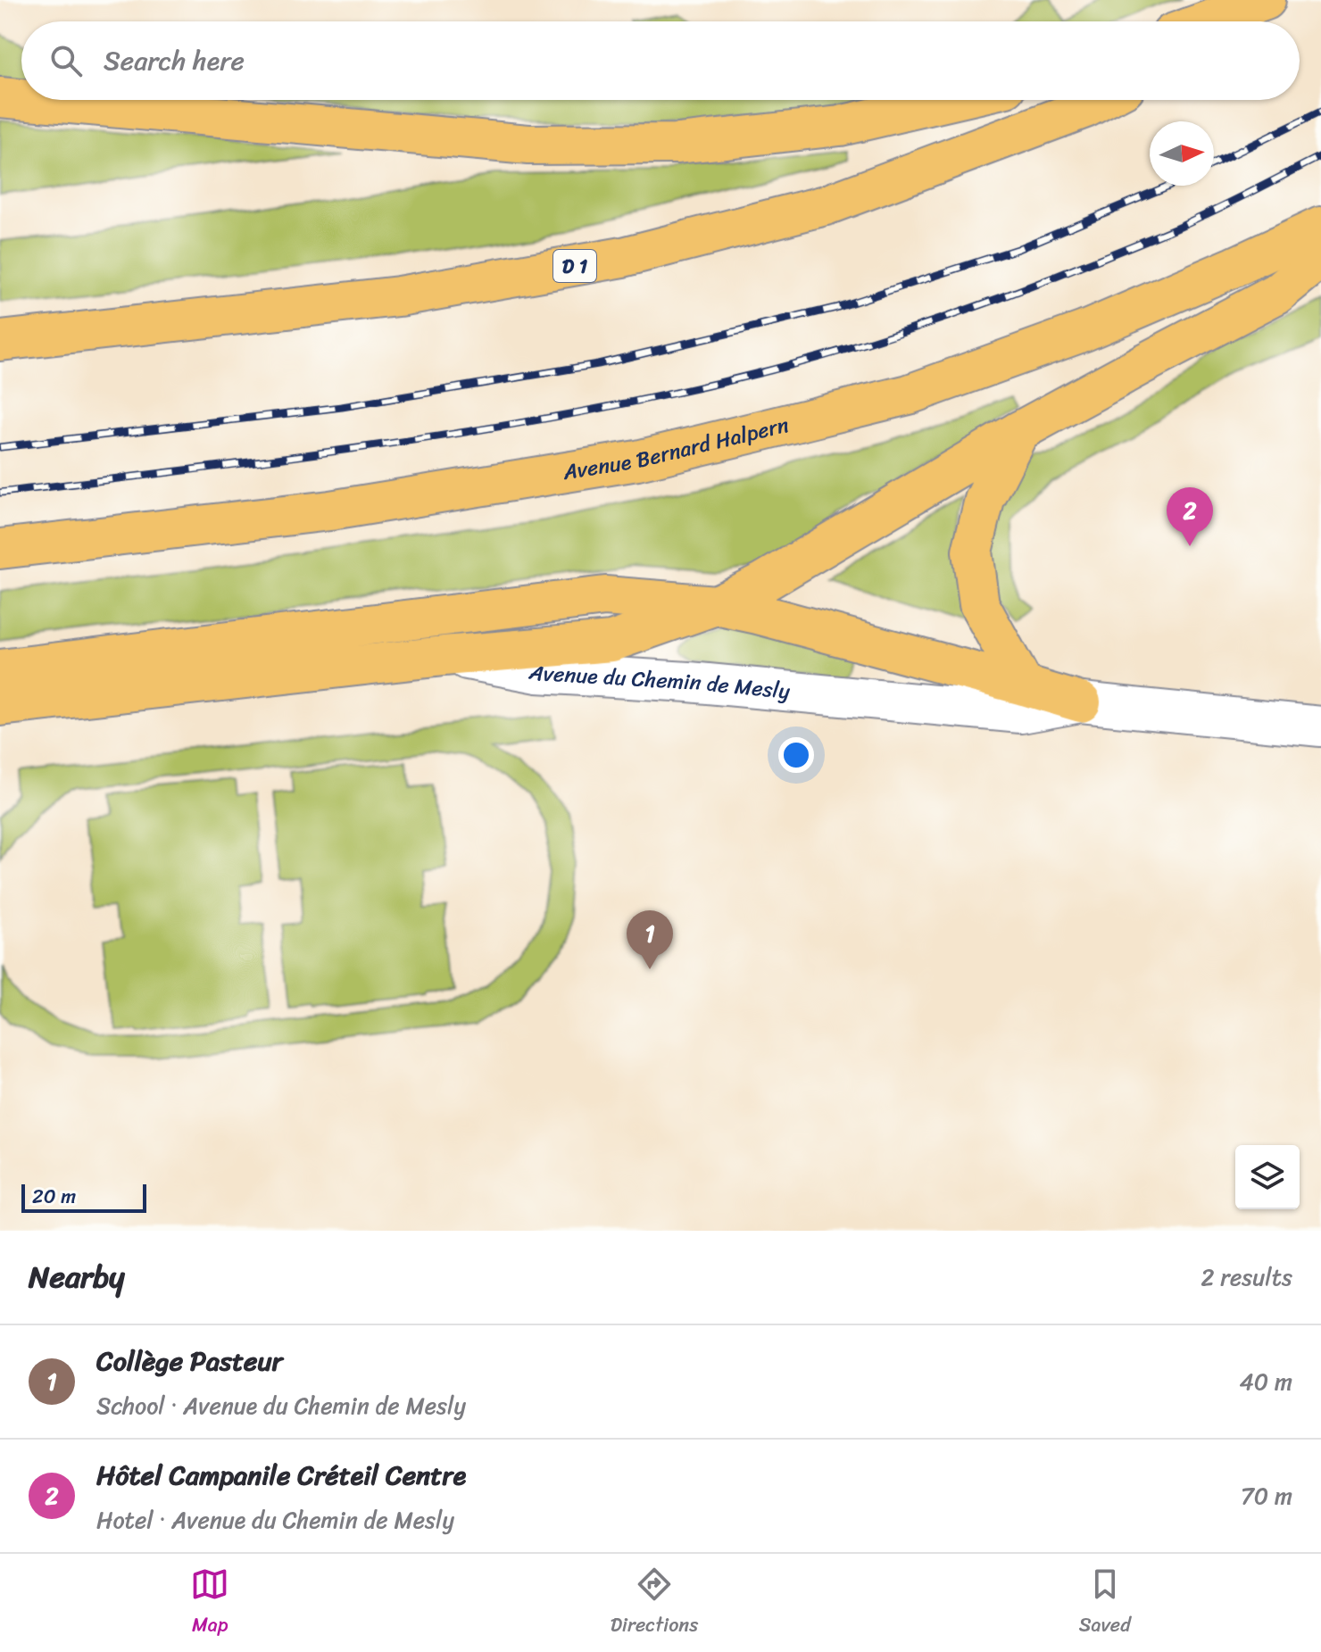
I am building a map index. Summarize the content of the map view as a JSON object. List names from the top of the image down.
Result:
{
  "streets": {
    "main road": ["D 1", "Avenue Bernard Halpern", "Avenue du Chemin de Mesly"]
  },
  "scale_bar": "20 m",
  "north": "right",
  "page": {
    "search": "Search here",
    "pins": ["2", "1"],
    "scale": "20 m",
    "heading": ["Nearby", "2 results"],
    "list": [
      {
        "mark": "1",
        "name": "Collège Pasteur",
        "note": "School · Avenue du Chemin de Mesly",
        "value": "40 m"
      },
      {
        "mark": "2",
        "name": "Hôtel Campanile Créteil Centre",
        "note": "Hotel · Avenue du Chemin de Mesly",
        "value": "70 m"
      }
    ],
    "nav": ["Map", "Directions", "Saved"]
  }
}
